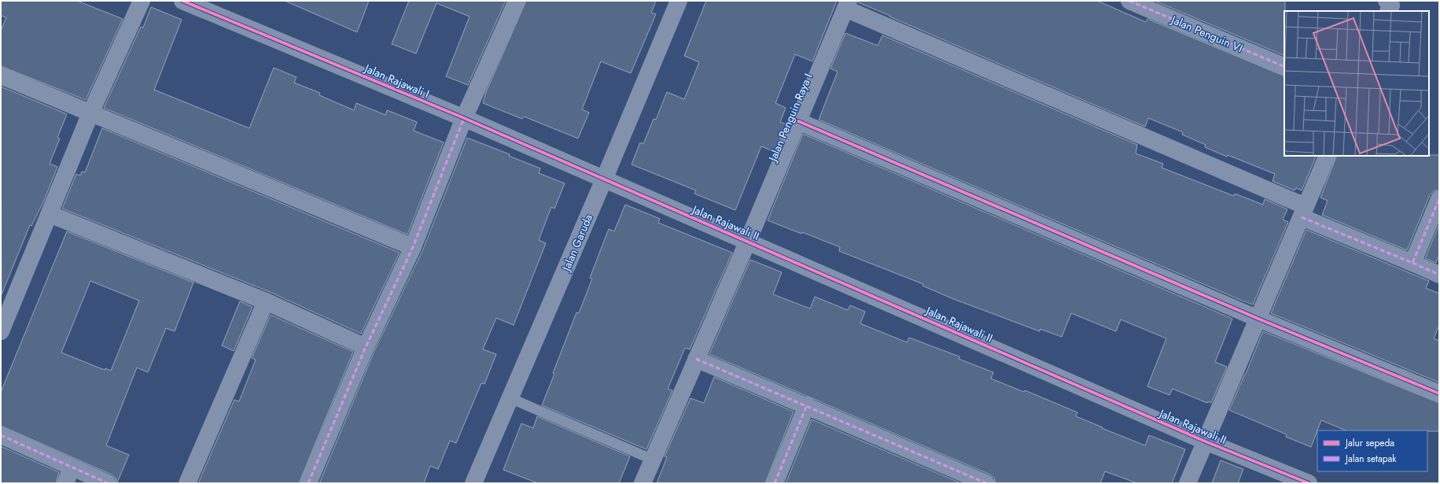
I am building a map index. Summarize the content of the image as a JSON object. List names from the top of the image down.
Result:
{
  "streets": {
    "street": [
      "Jalan Penguin VI",
      "Jalan Rajawali I",
      "Jalan Penguin Raya I",
      "Jalan Rajawali II",
      "Jalan Garuda"
    ]
  },
  "crossings": [
    ["Jalan Rajawali I", "Jalan Rajawali II"],
    ["Jalan Rajawali I", "Jalan Garuda"],
    ["Jalan Penguin Raya I", "Jalan Rajawali II"],
    ["Jalan Rajawali II", "Jalan Garuda"]
  ],
  "legend": ["Jalur sepeda", "Jalan setapak"]
}
